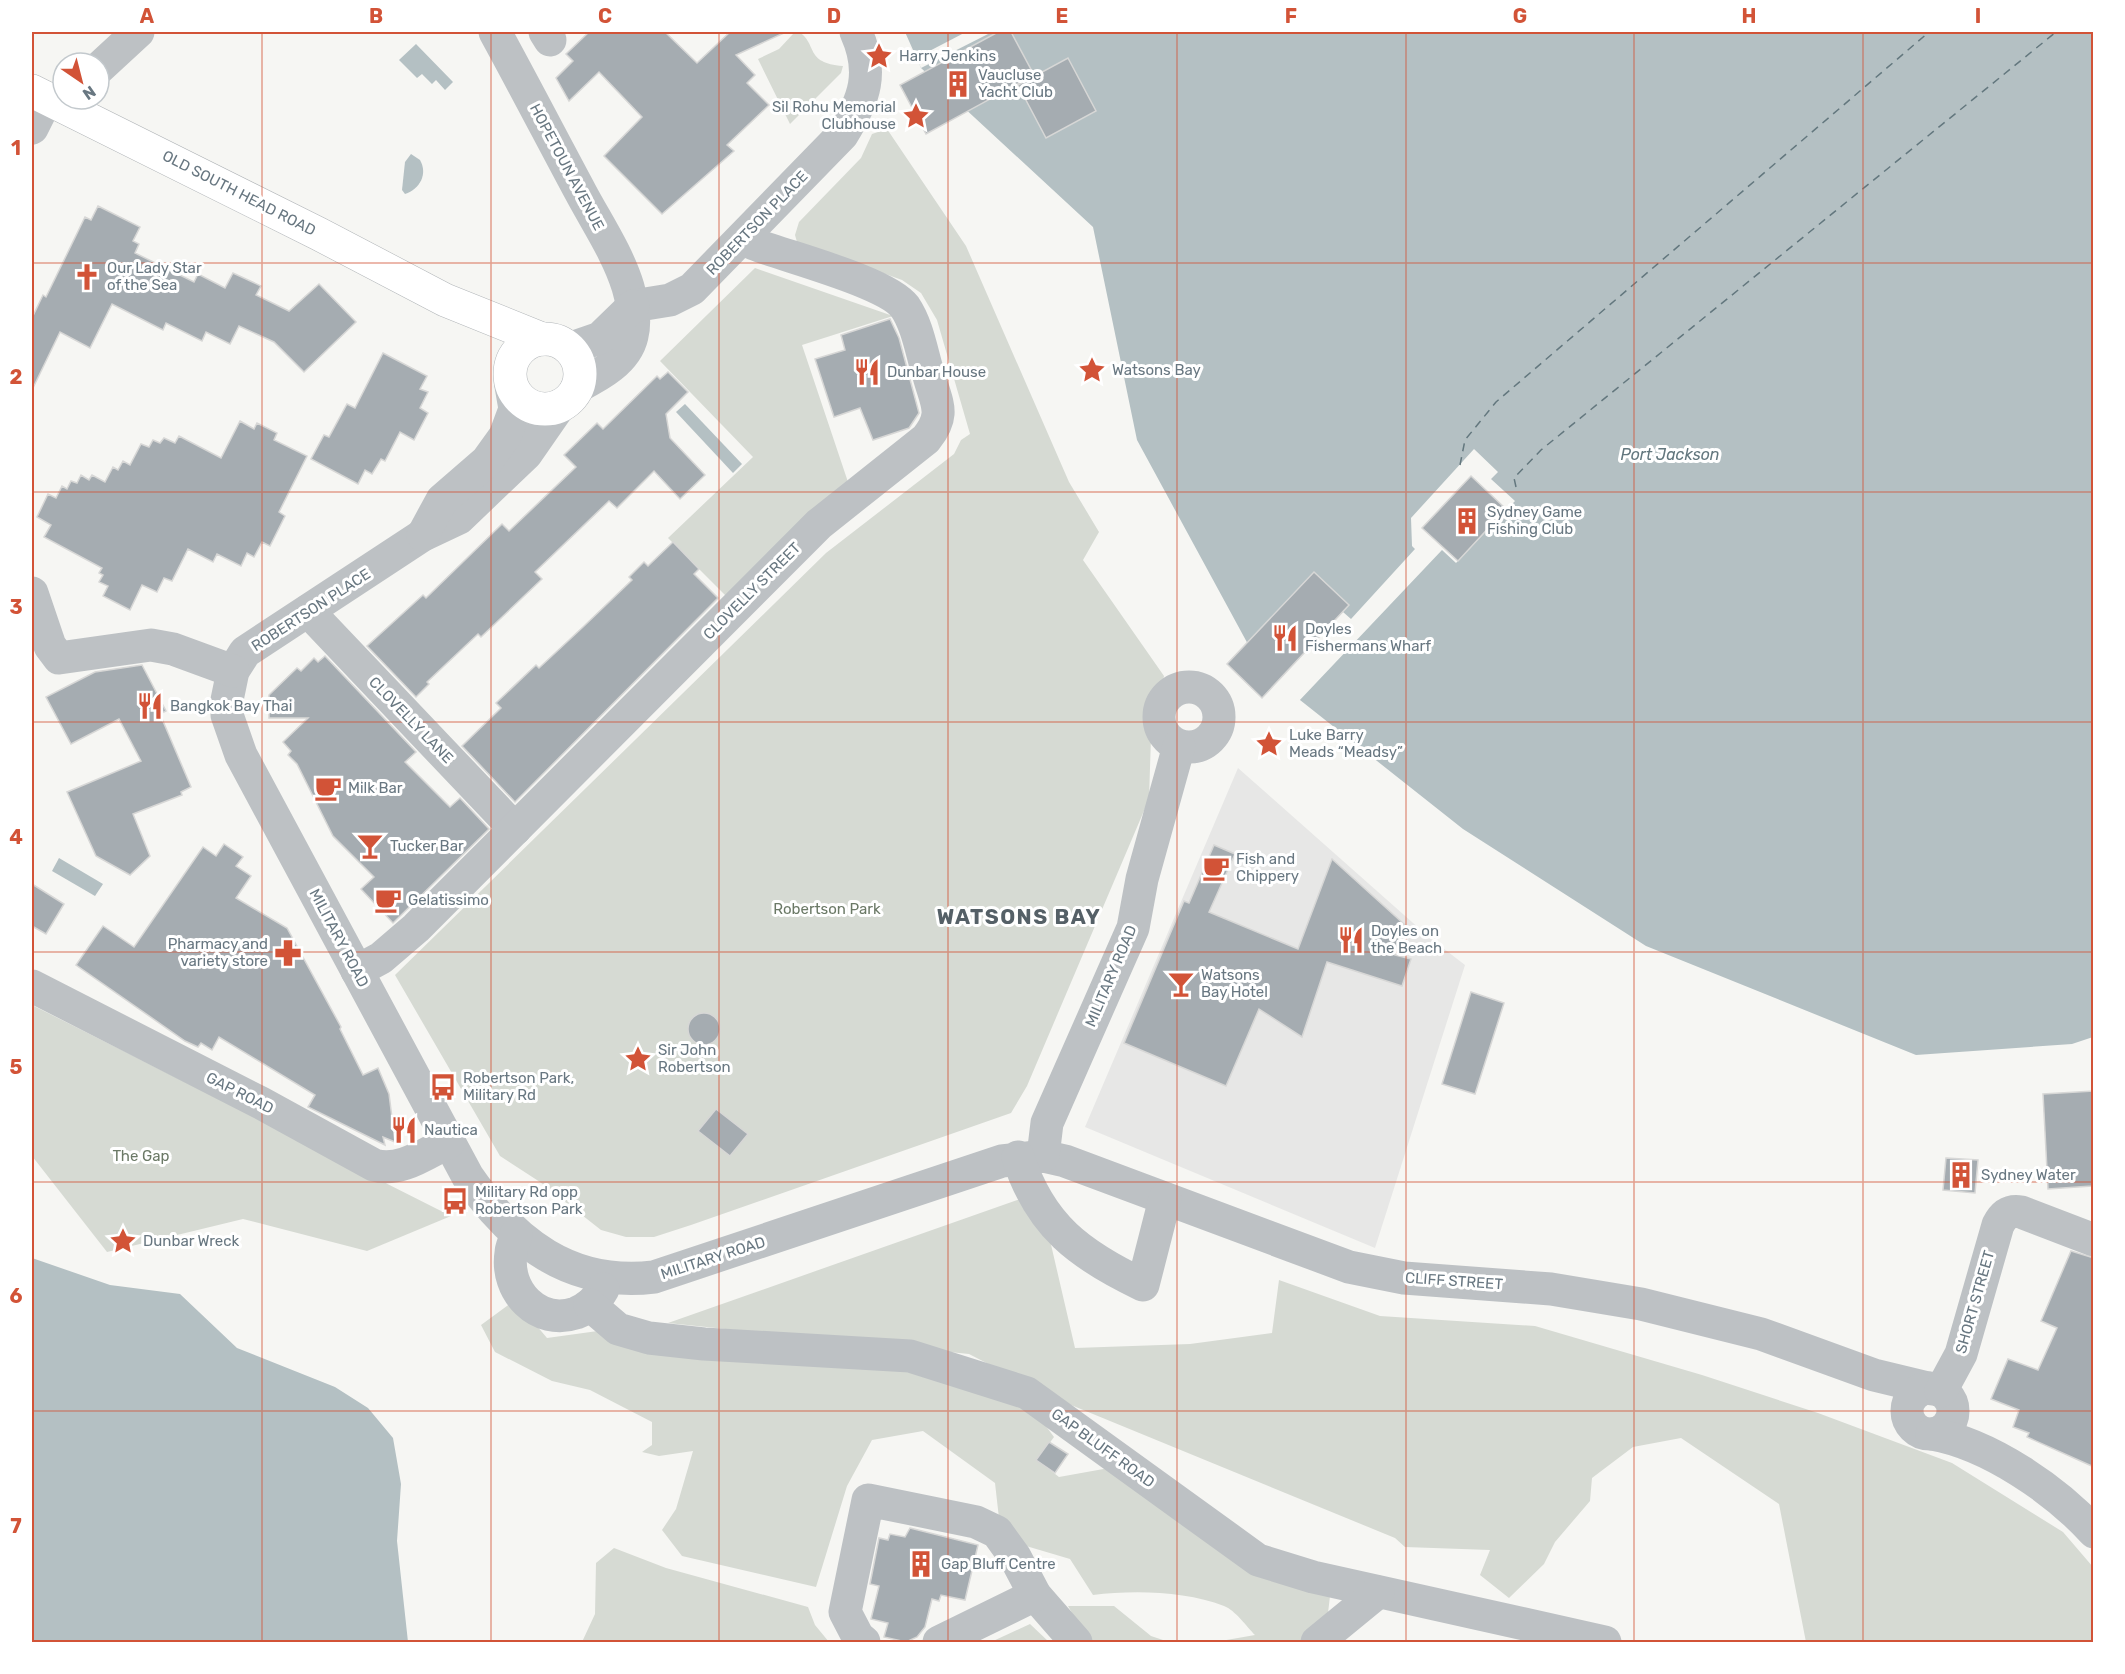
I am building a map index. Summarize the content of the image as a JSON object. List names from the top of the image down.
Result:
{
  "streets": {
    "main road": ["OLD SOUTH HEAD ROAD"],
    "street": [
      "HOPETOUN AVENUE",
      "ROBERTSON PLACE",
      "CLOVELLY STREET",
      "CLOVELLY LANE",
      "MILITARY ROAD",
      "GAP ROAD",
      "CLIFF STREET",
      "SHORT STREET",
      "GAP BLUFF ROAD"
    ]
  },
  "crossings": [
    ["HOPETOUN AVENUE", "OLD SOUTH HEAD ROAD"],
    ["HOPETOUN AVENUE", "ROBERTSON PLACE"],
    ["OLD SOUTH HEAD ROAD", "ROBERTSON PLACE"],
    ["ROBERTSON PLACE", "CLOVELLY STREET"],
    ["ROBERTSON PLACE", "CLOVELLY LANE"],
    ["ROBERTSON PLACE", "MILITARY ROAD"],
    ["CLOVELLY STREET", "CLOVELLY LANE"],
    ["CLOVELLY STREET", "MILITARY ROAD"],
    ["MILITARY ROAD", "GAP ROAD"],
    ["MILITARY ROAD", "CLIFF STREET"],
    ["CLIFF STREET", "SHORT STREET"]
  ],
  "districts": ["WATSONS BAY"],
  "water": ["Port Jackson"],
  "parks": ["Robertson Park", "The Gap"],
  "places": {
    "place": [
      "Harry Jenkins",
      "Sil Rohu Memorial Clubhouse",
      "Watsons Bay",
      "Luke Barry Meads “Meadsy”",
      "Sir John Robertson",
      "Dunbar Wreck"
    ],
    "building": [
      "Vaucluse Yacht Club",
      "Sydney Game Fishing Club",
      "Sydney Water",
      "Gap Bluff Centre"
    ],
    "church": ["Our Lady Star of the Sea"],
    "restaurant": [
      "Dunbar House",
      "Doyles Fishermans Wharf",
      "Bangkok Bay Thai",
      "Doyles on the Beach",
      "Nautica"
    ],
    "cafe": ["Milk Bar", "Fish and Chippery", "Gelatissimo"],
    "bar": ["Tucker Bar", "Watsons Bay Hotel"],
    "pharmacy": ["Pharmacy and variety store"],
    "bus stop": ["Robertson Park, Military Rd", "Military Rd opp Robertson Park"]
  },
  "north": "bottom right",
  "grid": {
    "columns": [
      "A",
      "B",
      "C",
      "D",
      "E",
      "F",
      "G",
      "H",
      "I"
    ],
    "rows": [
      "1",
      "2",
      "3",
      "4",
      "5",
      "6",
      "7"
    ]
  }
}
